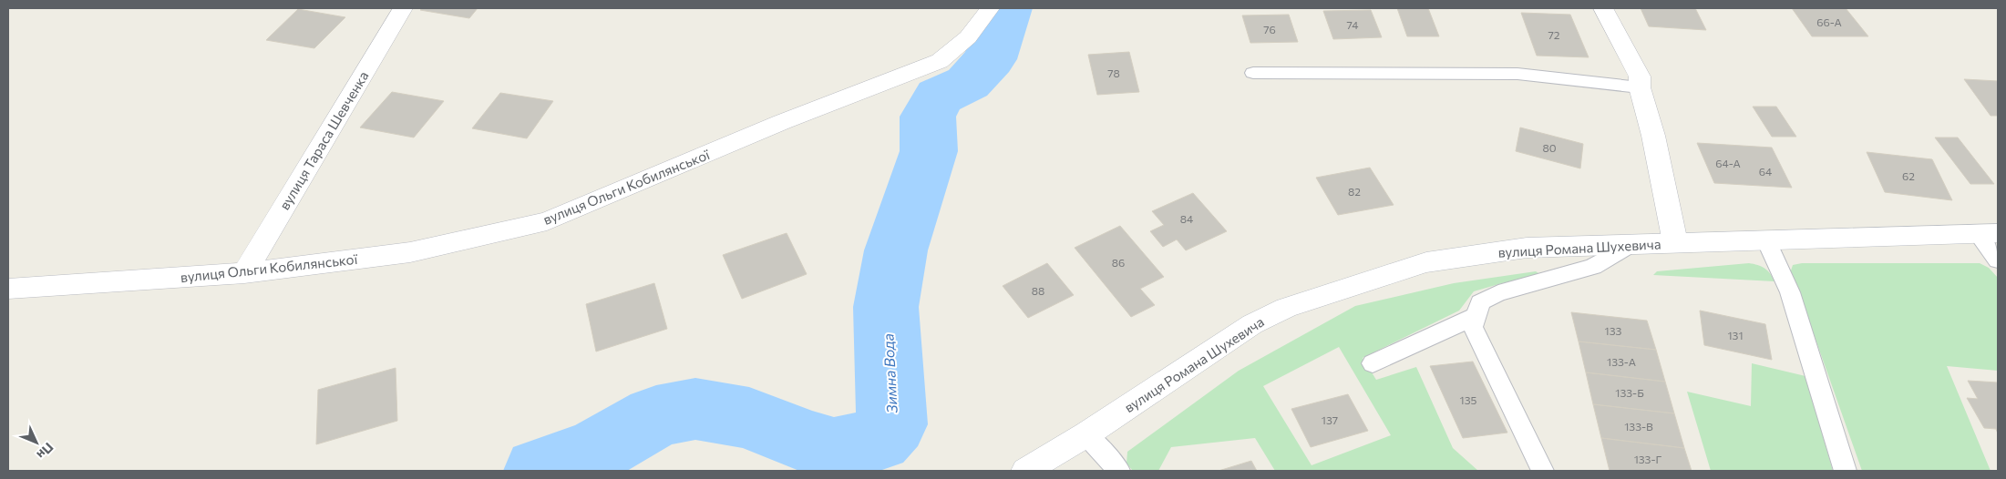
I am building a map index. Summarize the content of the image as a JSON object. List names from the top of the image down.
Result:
{
  "streets": {
    "street": ["вулиця Тараса Шевченка", "вулиця Ольги Кобилянської", "вулиця Романа Шухевича"]
  },
  "crossings": [
    ["вулиця Тараса Шевченка", "вулиця Ольги Кобилянської"]
  ],
  "water": ["Зимна Вода"],
  "house_numbers": [
    "66-А",
    "74",
    "76",
    "72",
    "78",
    "80",
    "64-А",
    "64",
    "62",
    "82",
    "84",
    "86",
    "88",
    "133",
    "131",
    "133-А",
    "133-Б",
    "135",
    "137",
    "133-В",
    "133-Г"
  ],
  "north": "bottom right"
}
